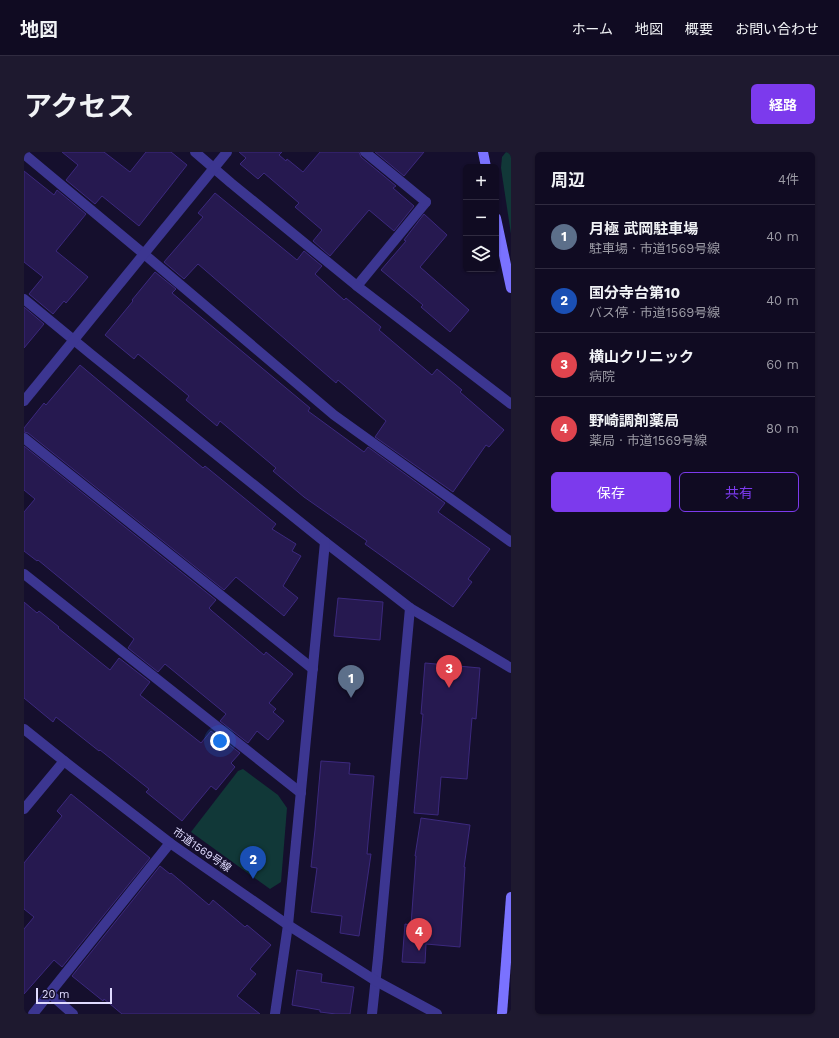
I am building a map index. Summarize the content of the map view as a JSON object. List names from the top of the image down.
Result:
{
  "streets": {
    "street": ["市道1569号線"]
  },
  "scale_bar": "20 m",
  "page": {
    "header": "地図",
    "nav": [
      "ホーム",
      "地図",
      "概要",
      "お問い合わせ"
    ],
    "title": "アクセス",
    "buttons": [
      "経路",
      ["保存", "共有"]
    ],
    "heading": ["周辺", "4件"],
    "map_buttons": ["+", "−"],
    "list": [
      {
        "mark": "1",
        "name": "月極 武岡駐車場",
        "note": "駐車場 · 市道1569号線",
        "value": "40 m"
      },
      {
        "mark": "2",
        "name": "国分寺台第10",
        "note": "バス停 · 市道1569号線",
        "value": "40 m"
      },
      {
        "mark": "3",
        "name": "横山クリニック",
        "note": "病院",
        "value": "60 m"
      },
      {
        "mark": "4",
        "name": "野崎調剤薬局",
        "note": "薬局 · 市道1569号線",
        "value": "80 m"
      }
    ],
    "pins": [
      "3",
      "1",
      "2",
      "4"
    ],
    "scale": "20 m"
  }
}
